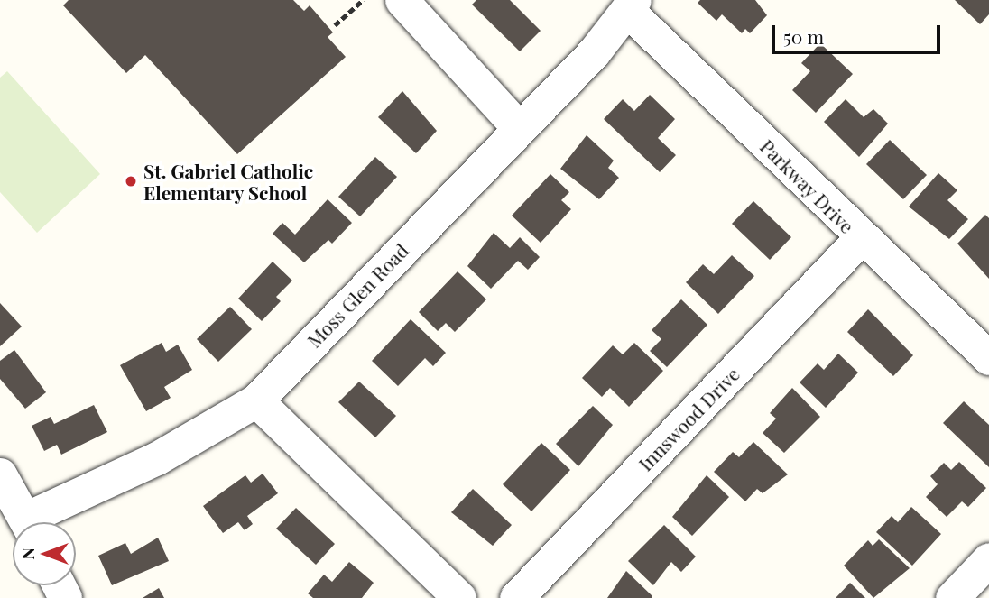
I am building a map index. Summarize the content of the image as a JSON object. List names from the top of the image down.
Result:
{
  "streets": {
    "street": ["Parkway Drive", "Moss Glen Road", "Innswood Drive"]
  },
  "crossings": [
    ["Parkway Drive", "Moss Glen Road"],
    ["Parkway Drive", "Innswood Drive"]
  ],
  "places": ["St. Gabriel Catholic Elementary School"],
  "scale_bar": "50 m",
  "north": "left"
}
